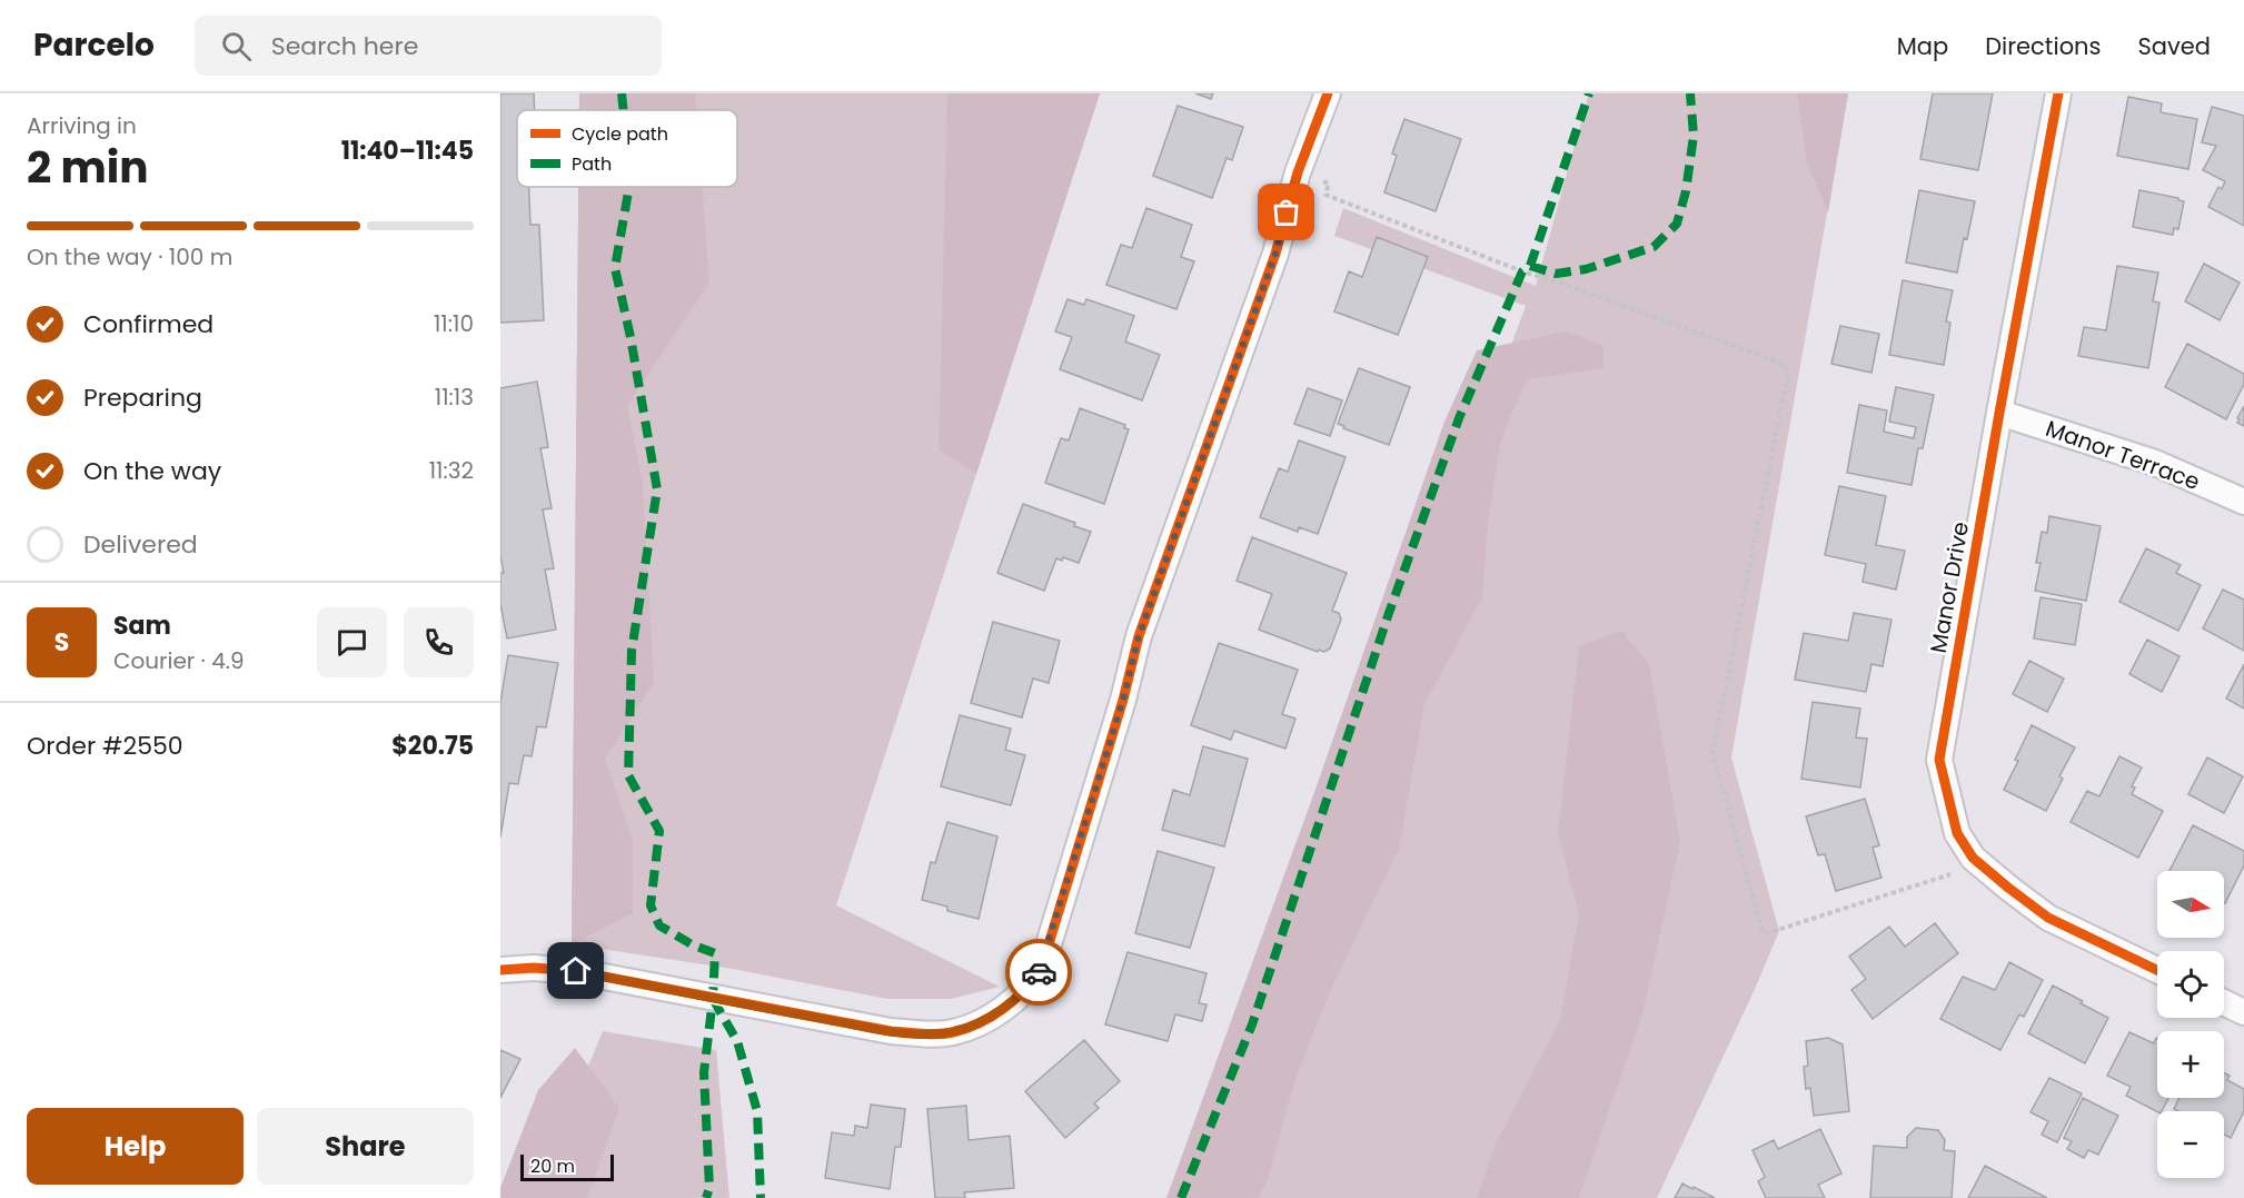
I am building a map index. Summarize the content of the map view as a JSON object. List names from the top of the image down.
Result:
{
  "streets": {
    "street": ["Manor Terrace", "Manor Drive"]
  },
  "crossings": [
    ["Manor Terrace", "Manor Drive"]
  ],
  "legend": ["Cycle path", "Path"],
  "scale_bar": "20 m",
  "north": "right",
  "page": {
    "header": "Parcelo",
    "search": "Search here",
    "nav": ["Map", "Directions", "Saved"],
    "heading": ["2 min", "Arriving in", "11:40–11:45"],
    "panel": [
      "Sam",
      "Courier · 4.9",
      "Order #2550",
      "$20.75"
    ],
    "bar": "On the way · 100 m",
    "list": [
      ["Confirmed", "11:10"],
      ["Preparing", "11:13"],
      ["On the way", "11:32"],
      "Delivered"
    ],
    "round": "S",
    "map_buttons": ["+", "−"],
    "buttons": ["Help", "Share"],
    "scale": "20 m"
  }
}
